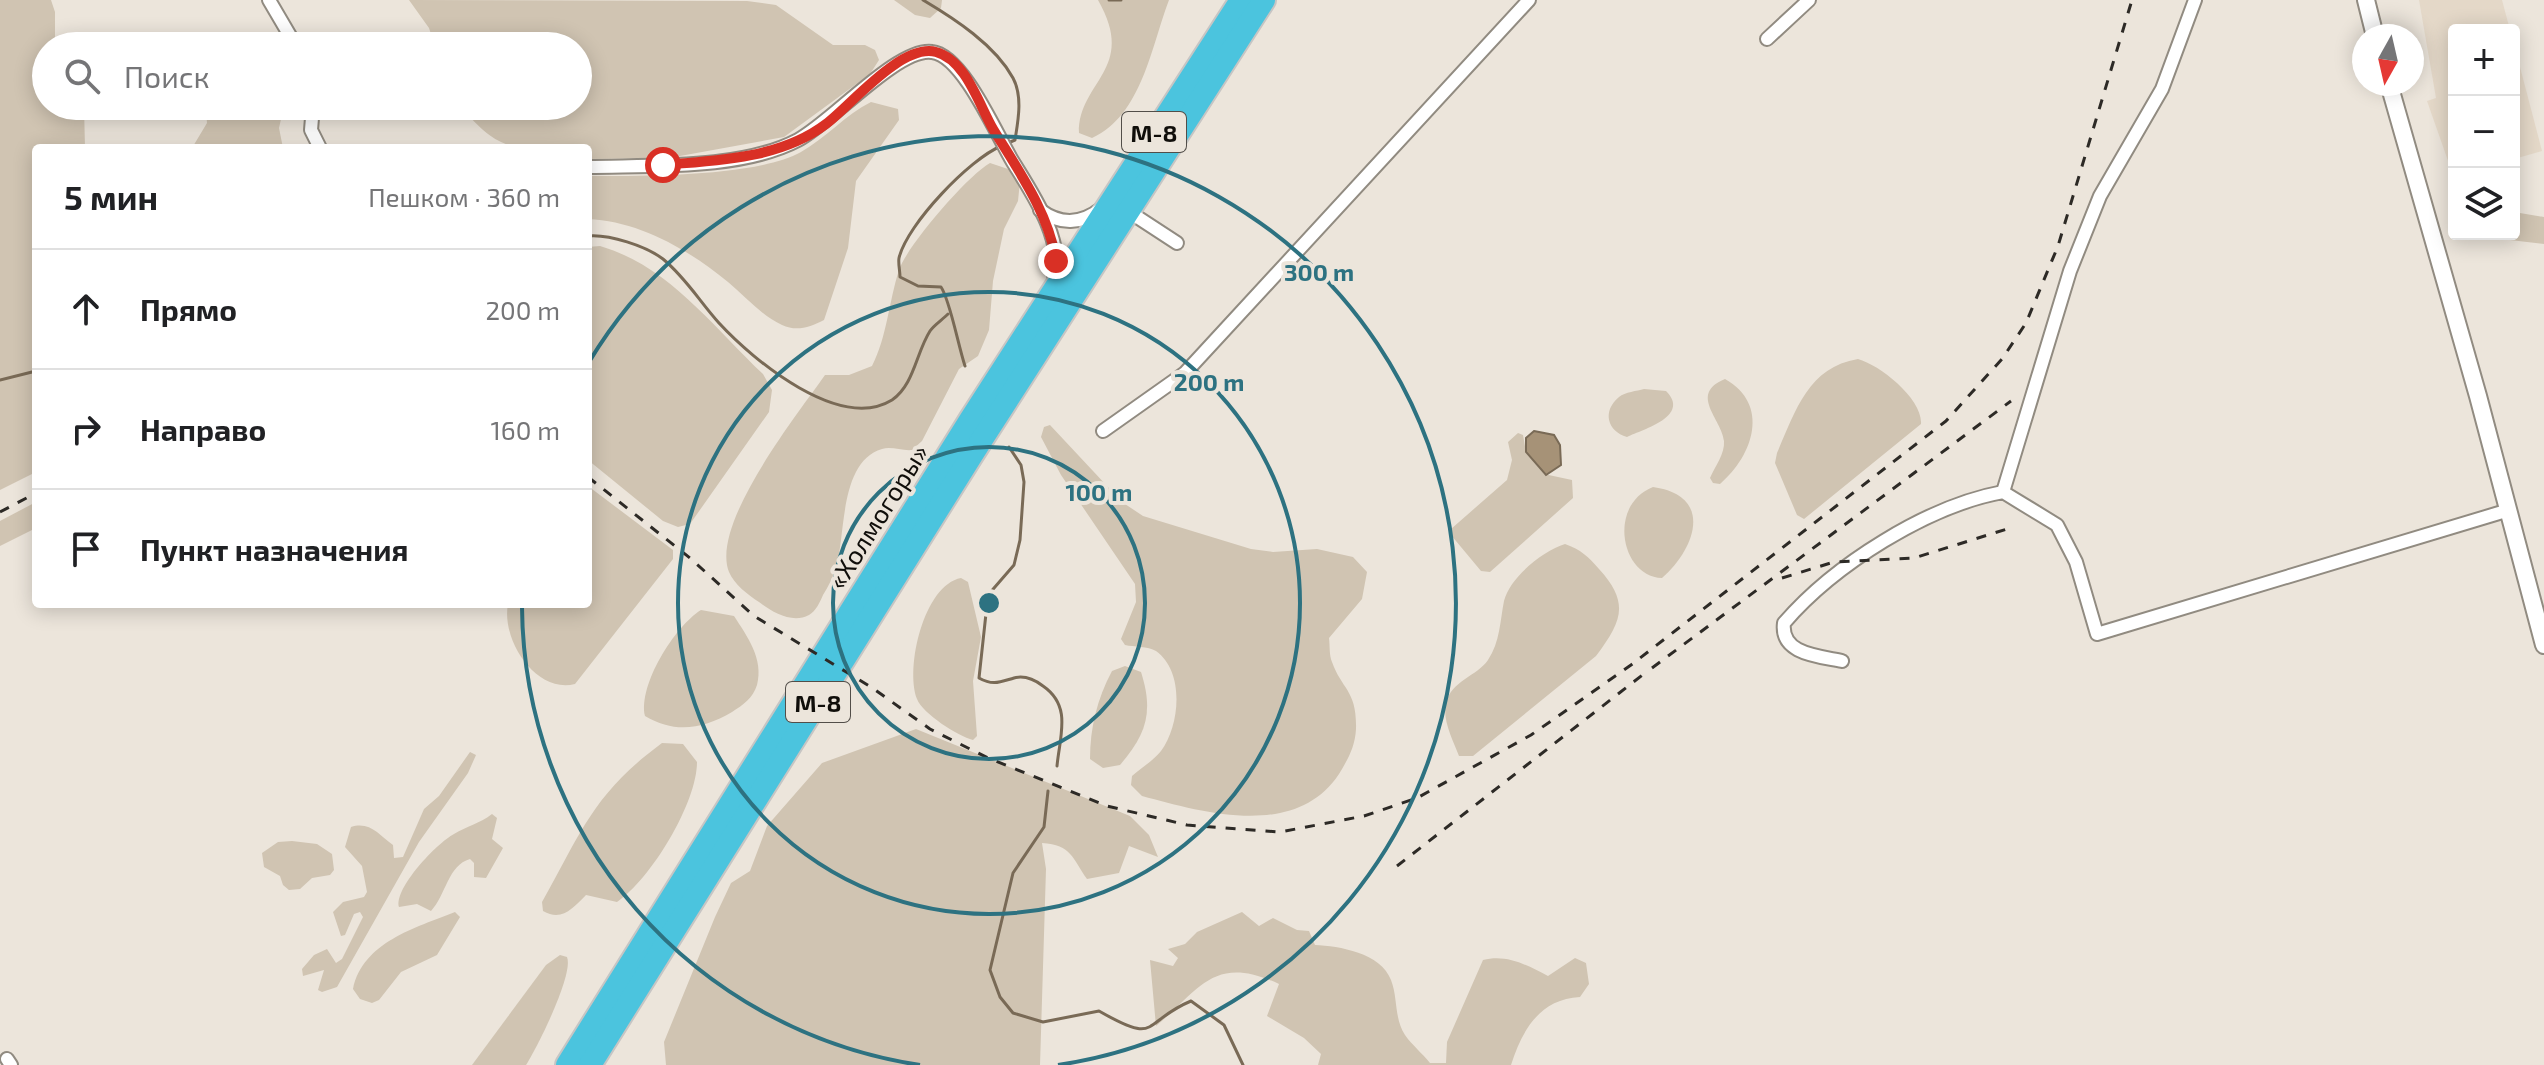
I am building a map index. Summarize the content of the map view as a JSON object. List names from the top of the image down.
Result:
{
  "streets": {
    "highway": ["М-8", "«Холмогоры»"]
  },
  "crossings": [
    ["М-8", "«Холмогоры»"]
  ],
  "north": "bottom",
  "page": {
    "map_buttons": ["+", "−"],
    "search": "Поиск",
    "heading": ["5 мин", "Пешком · 360 m"],
    "list": [
      ["Прямо", "200 m"],
      ["Направо", "160 m"],
      "Пункт назначения"
    ]
  },
  "rings": ["300 m", "200 m", "100 m"]
}
